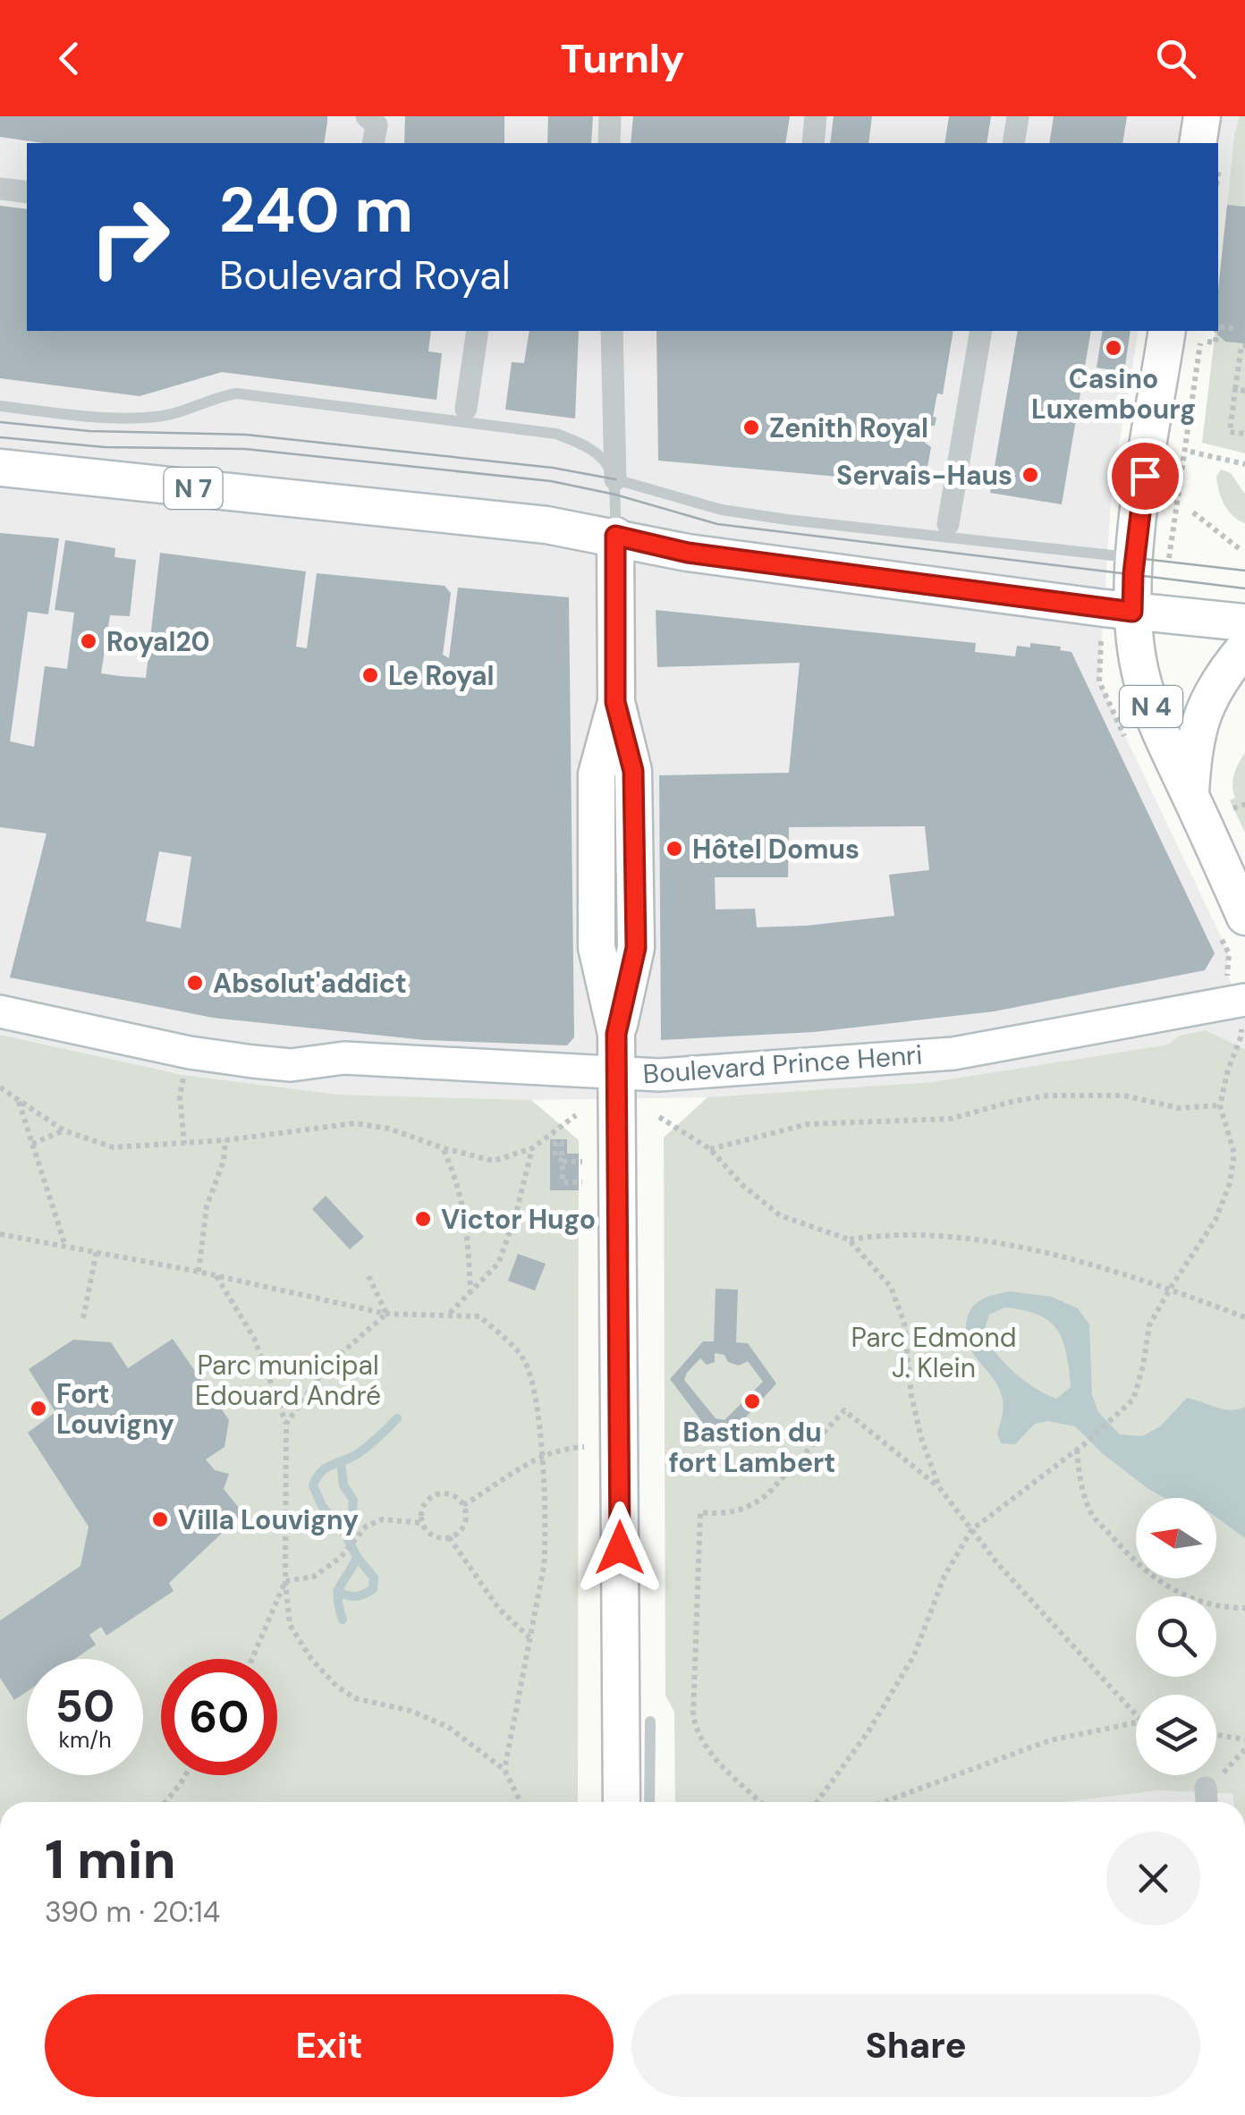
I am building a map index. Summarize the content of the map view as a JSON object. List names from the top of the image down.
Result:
{
  "streets": {
    "main road": ["N 7", "N 4", "Boulevard Prince Henri"]
  },
  "crossings": [
    ["N 7", "N 4"]
  ],
  "parks": ["Parc Edmond J. Klein", "Parc municipal Edouard André"],
  "places": [
    "Casino Luxembourg",
    "Zenith Royal",
    "Servais-Haus",
    "Royal20",
    "Le Royal",
    "Hôtel Domus",
    "Absolut'addict",
    "Victor Hugo",
    "Bastion du fort Lambert",
    "Fort Louvigny",
    "Villa Louvigny"
  ],
  "north": "left",
  "page": {
    "header": "Turnly",
    "turn": ["240 m", "Boulevard Royal"],
    "speed": "50 km/h",
    "limit": "60",
    "heading": ["1 min", "390 m · 20:14"],
    "buttons": ["Exit", "Share"]
  }
}
